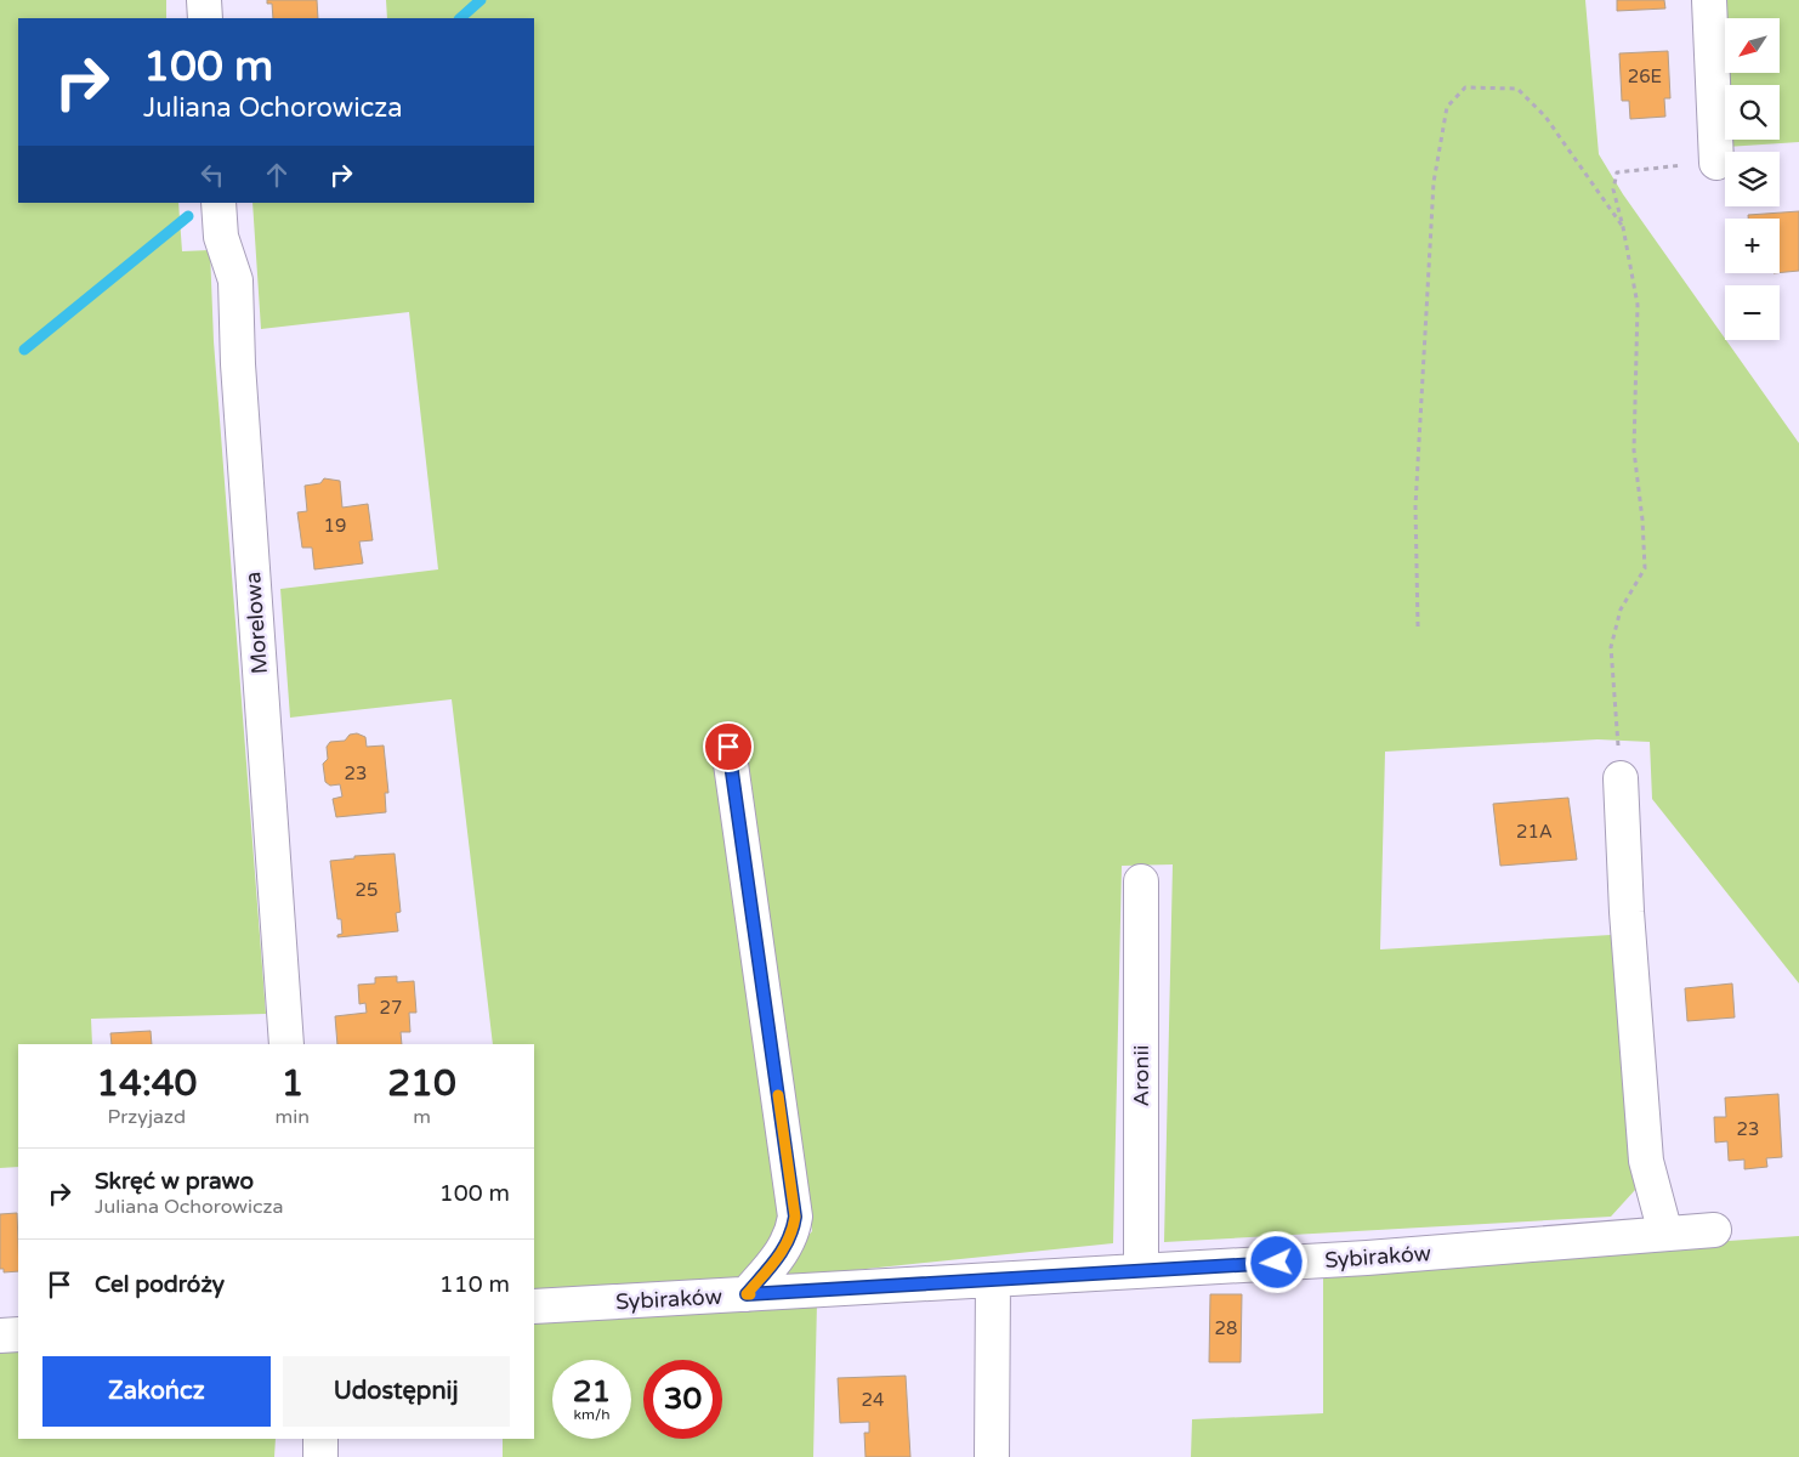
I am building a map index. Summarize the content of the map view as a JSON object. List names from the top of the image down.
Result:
{
  "streets": {
    "street": ["Morelowa", "Aronii", "Sybiraków"]
  },
  "crossings": [
    ["Aronii", "Sybiraków"]
  ],
  "house_numbers": [
    "26E",
    "19",
    "23",
    "21A",
    "25",
    "27",
    "23",
    "28",
    "24"
  ],
  "north": "bottom left",
  "page": {
    "map_buttons": ["+", "−"],
    "turn": ["100 m", "Juliana Ochorowicza"],
    "eta": [
      "14:40",
      "Przyjazd",
      "1",
      "min",
      "210",
      "m"
    ],
    "list": [
      {
        "name": "Skręć w prawo",
        "note": "Juliana Ochorowicza",
        "value": "100 m"
      },
      {
        "name": "Cel podróży",
        "value": "110 m"
      }
    ],
    "buttons": ["Zakończ", "Udostępnij"],
    "speed": "21 km/h",
    "limit": "30"
  }
}
